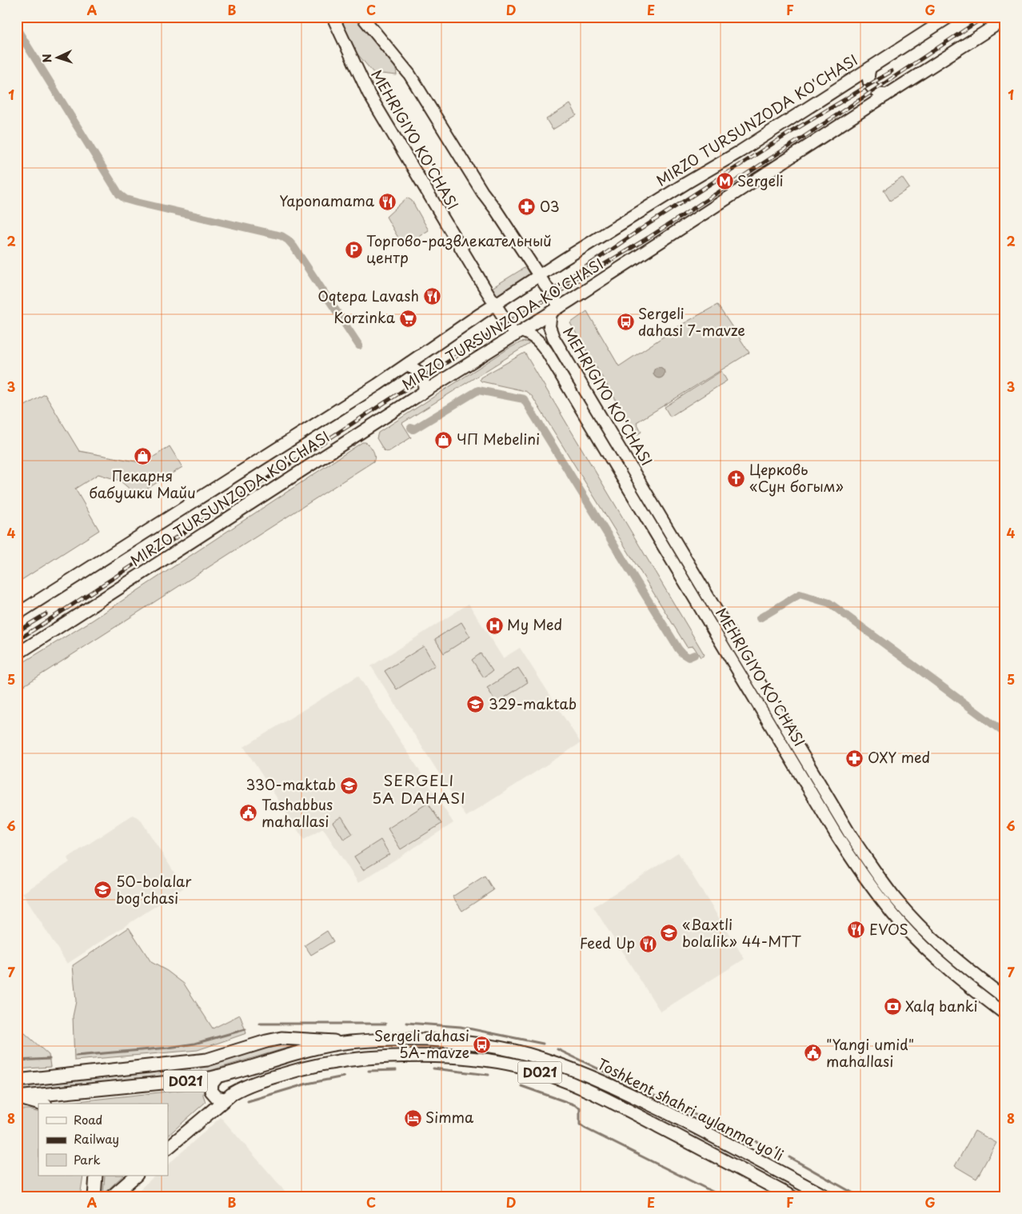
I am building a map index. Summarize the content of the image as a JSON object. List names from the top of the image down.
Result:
{
  "streets": {
    "highway": ["D021", "Toshkent shahri aylanma yoʻli"],
    "main road": ["MIRZO TURSUNZODA KO'CHASI", "MEHRIGIYO KO'CHASI"]
  },
  "crossings": [
    ["MIRZO TURSUNZODA KO'CHASI", "MEHRIGIYO KO'CHASI"]
  ],
  "districts": ["SERGELI 5A DAHASI"],
  "places": {
    "metro station": ["Sergeli"],
    "restaurant": [
      "Yaponamama",
      "Oqtepa Lavash",
      "EVOS",
      "Feed Up"
    ],
    "pharmacy": ["03", "OXY med"],
    "parking": ["Торгово-развлекательный центр"],
    "supermarket": ["Korzinka"],
    "bus stop": ["Sergeli dahasi 7-mavze", "Sergeli dahasi 5A-mavze"],
    "shop": ["ЧП Mebelini", "Пекарня бабушки Майи"],
    "church": ["Церковь «Сун богым»"],
    "hospital": ["My Med"],
    "school or university": [
      "329-maktab",
      "330-maktab",
      "50-bolalar bog'chasi",
      "«Baxtli bolalik» 44-MTT"
    ],
    "public building": ["Tashabbus mahallasi", "\"Yangi umid\" mahallasi"],
    "bank": ["Xalq banki"],
    "hotel": ["Simma"]
  },
  "legend": ["Road", "Railway", "Park"],
  "north": "left",
  "grid": {
    "columns": [
      "A",
      "B",
      "C",
      "D",
      "E",
      "F",
      "G"
    ],
    "rows": [
      "1",
      "2",
      "3",
      "4",
      "5",
      "6",
      "7",
      "8"
    ]
  }
}
